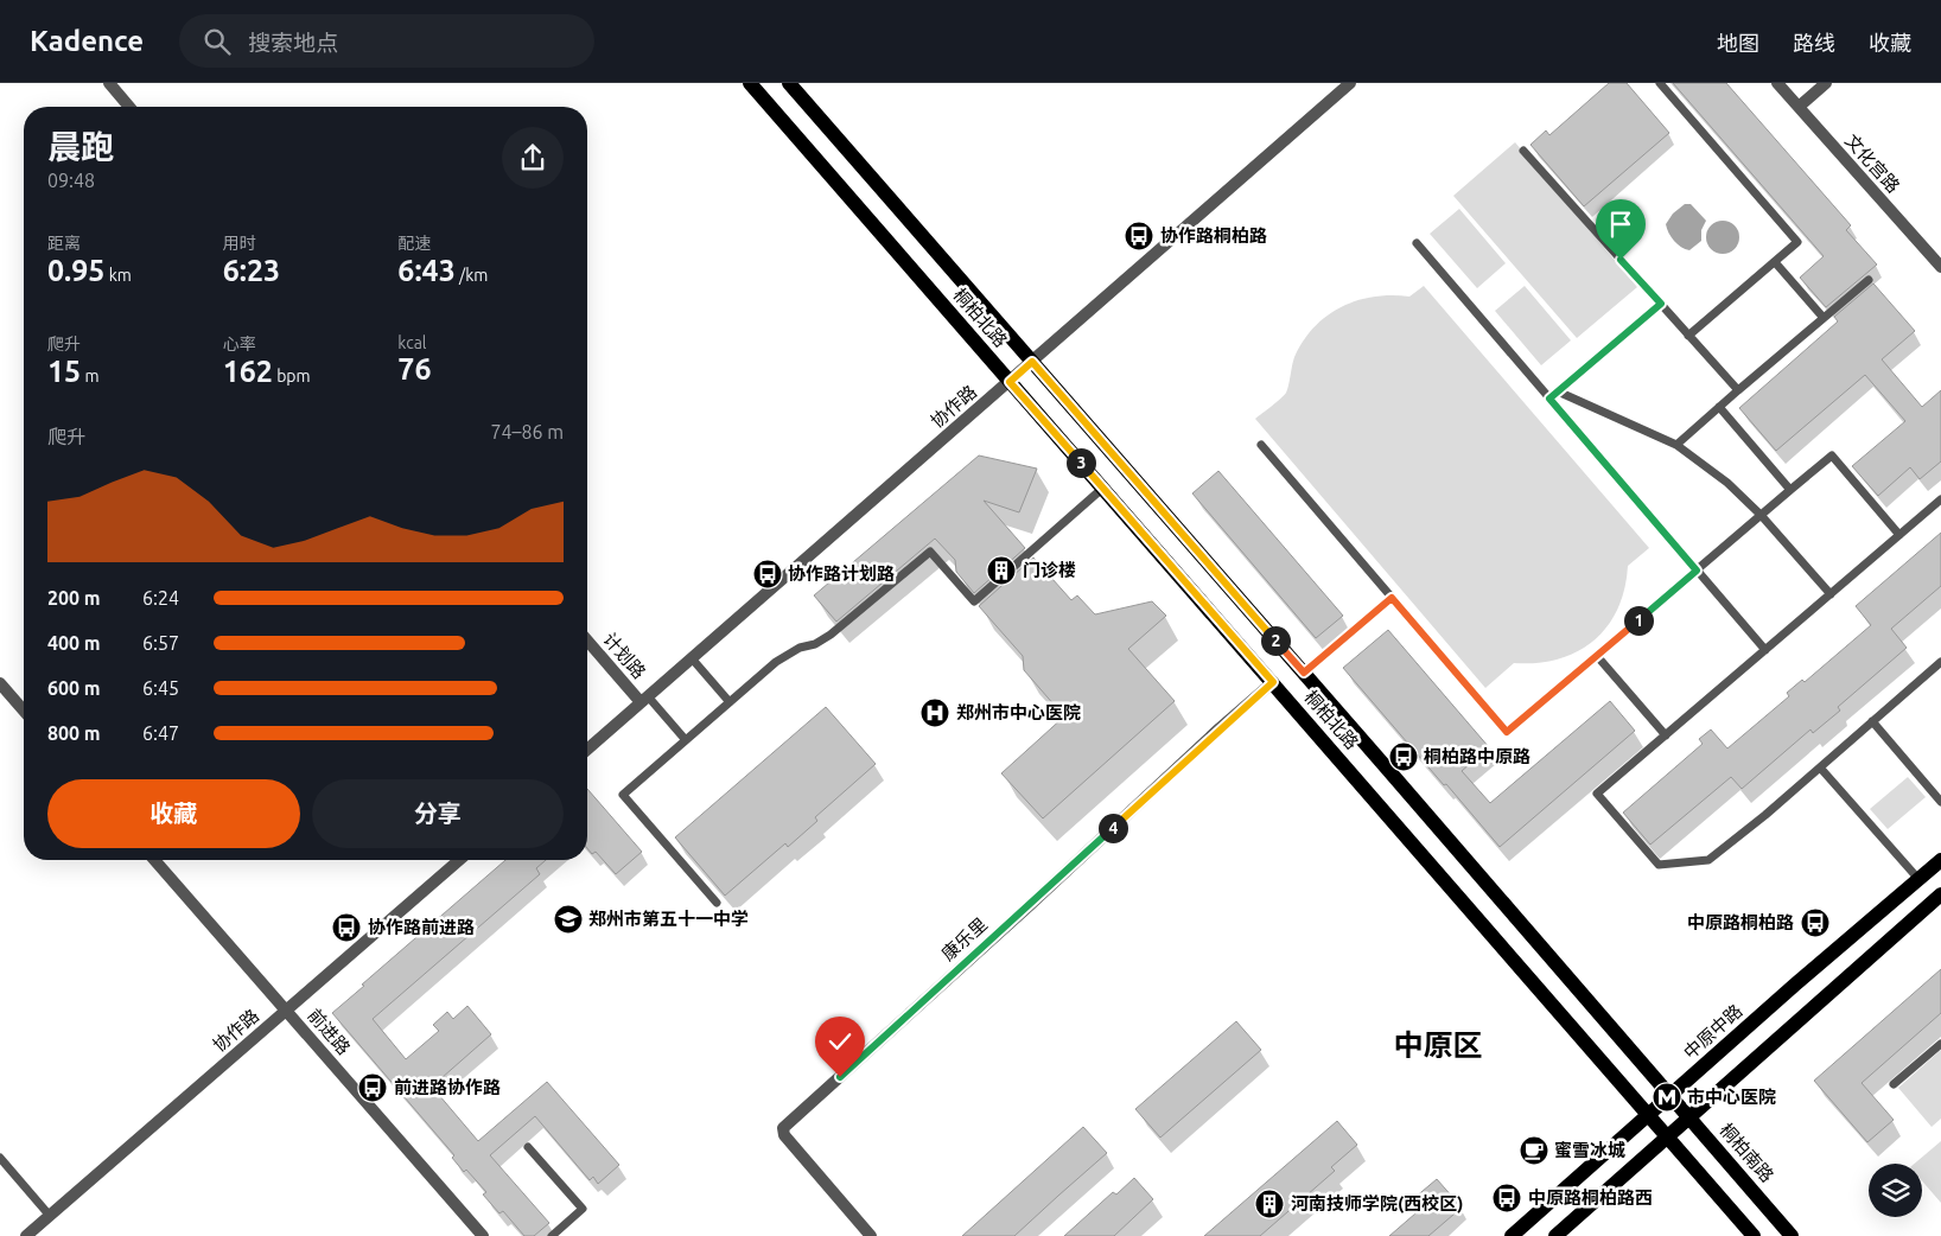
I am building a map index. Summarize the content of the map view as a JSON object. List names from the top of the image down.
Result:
{
  "streets": {
    "main road": ["桐柏北路", "中原中路", "桐柏南路"],
    "street": [
      "文化宫路",
      "协作路",
      "计划路",
      "康乐里",
      "前进路"
    ]
  },
  "crossings": [
    ["桐柏北路", "协作路"],
    ["桐柏北路", "康乐里"],
    ["桐柏北路", "中原中路"],
    ["桐柏北路", "桐柏南路"],
    ["协作路", "计划路"],
    ["协作路", "前进路"],
    ["中原中路", "桐柏南路"]
  ],
  "districts": ["中原区"],
  "places": {
    "bus stop": [
      "协作路桐柏路",
      "协作路计划路",
      "桐柏路中原路",
      "中原路桐柏路",
      "协作路前进路",
      "前进路协作路",
      "中原路桐柏路西"
    ],
    "building": ["门诊楼", "河南技师学院(西校区)"],
    "hospital": ["郑州市中心医院"],
    "school or university": ["郑州市第五十一中学"],
    "metro station": ["市中心医院"],
    "cafe": ["蜜雪冰城"]
  },
  "page": {
    "header": "Kadence",
    "search": "搜索地点",
    "nav": ["地图", "路线", "收藏"],
    "heading": ["晨跑", "09:48"],
    "stats": [
      ["距离", "0.95 km"],
      ["用时", "6:23"],
      ["配速", "6:43 /km"],
      ["爬升", "15 m"],
      ["心率", "162 bpm"],
      ["kcal", "76"]
    ],
    "chart": ["爬升", "74–86 m"],
    "pins": [
      "3",
      "1",
      "2",
      "4"
    ],
    "list": [
      {
        "name": "200 m",
        "note": "6:24"
      },
      {
        "name": "400 m",
        "note": "6:57"
      },
      {
        "name": "600 m",
        "note": "6:45"
      },
      {
        "name": "800 m",
        "note": "6:47"
      }
    ],
    "buttons": ["收藏", "分享"]
  }
}
